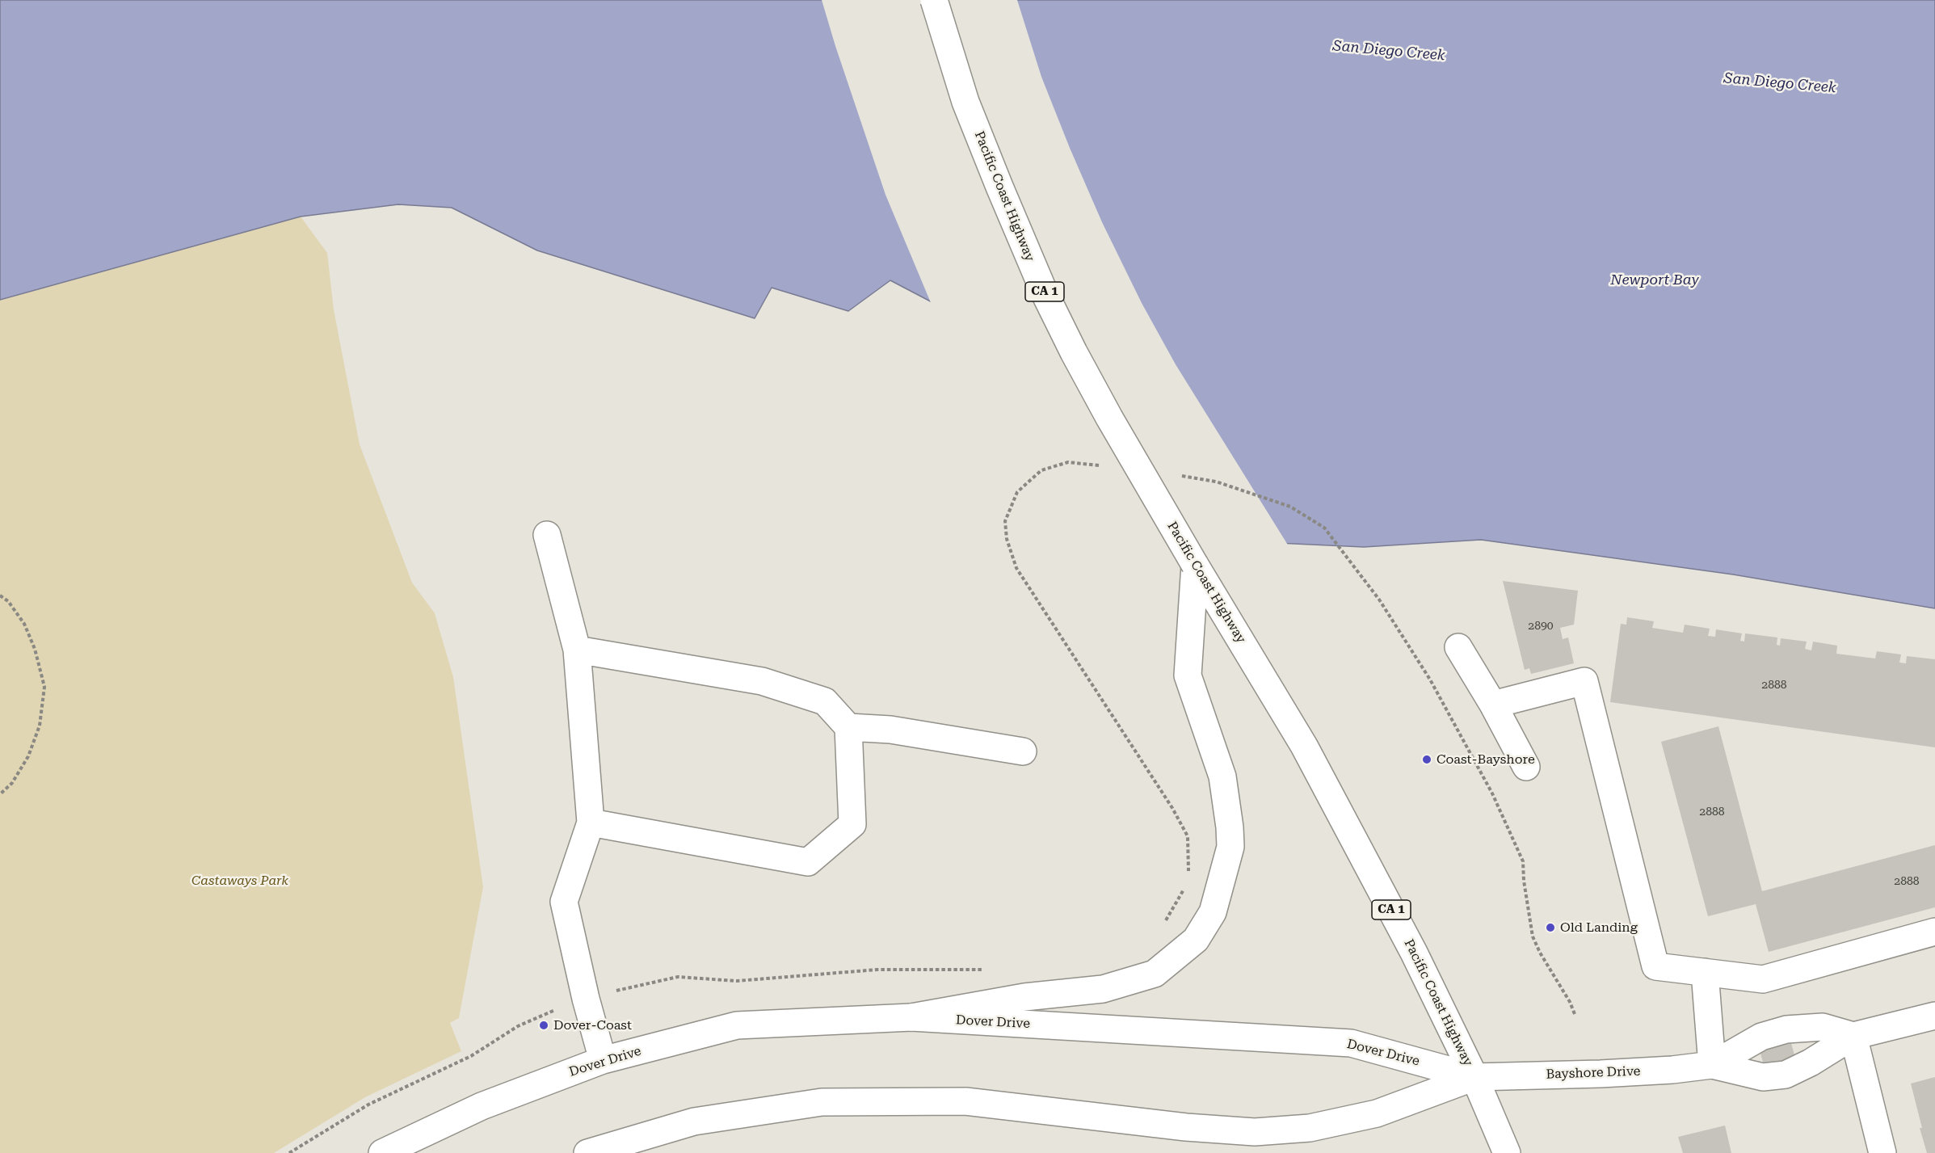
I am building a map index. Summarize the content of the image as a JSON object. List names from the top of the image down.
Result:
{
  "streets": {
    "main road": [
      "Pacific Coast Highway",
      "CA 1",
      "Dover Drive",
      "Bayshore Drive"
    ]
  },
  "crossings": [
    ["Pacific Coast Highway", "Dover Drive"],
    ["Pacific Coast Highway", "Bayshore Drive"],
    ["Dover Drive", "Bayshore Drive"]
  ],
  "water": ["San Diego Creek", "Newport Bay"],
  "parks": ["Castaways Park"],
  "places": ["Coast-Bayshore", "Old Landing", "Dover-Coast"],
  "house_numbers": [
    "2890",
    "2888",
    "2888",
    "2888"
  ]
}
